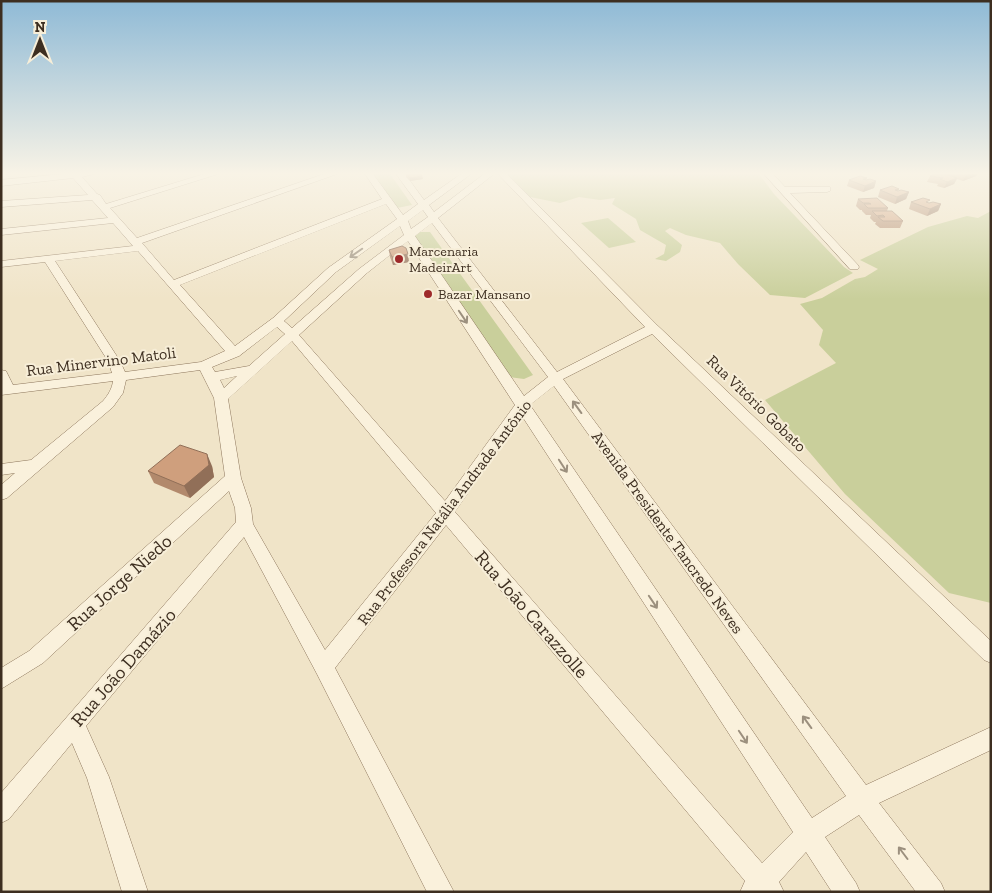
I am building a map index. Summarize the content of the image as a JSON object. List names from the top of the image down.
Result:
{
  "streets": {
    "street": [
      "Rua Minervino Matoli",
      "Rua Vitório Gobato",
      "Rua Professora Natália Andrade Antônio",
      "Avenida Presidente Tancredo Neves",
      "Rua Jorge Niedo",
      "Rua João Carazzolle",
      "Rua João Damázio"
    ]
  },
  "crossings": [
    ["Rua Vitório Gobato", "Rua Professora Natália Andrade Antônio"],
    ["Rua Professora Natália Andrade Antônio", "Avenida Presidente Tancredo Neves"],
    ["Rua Professora Natália Andrade Antônio", "Rua João Carazzolle"]
  ],
  "places": ["Marcenaria MadeirArt", "Bazar Mansano"],
  "north": "top"
}
